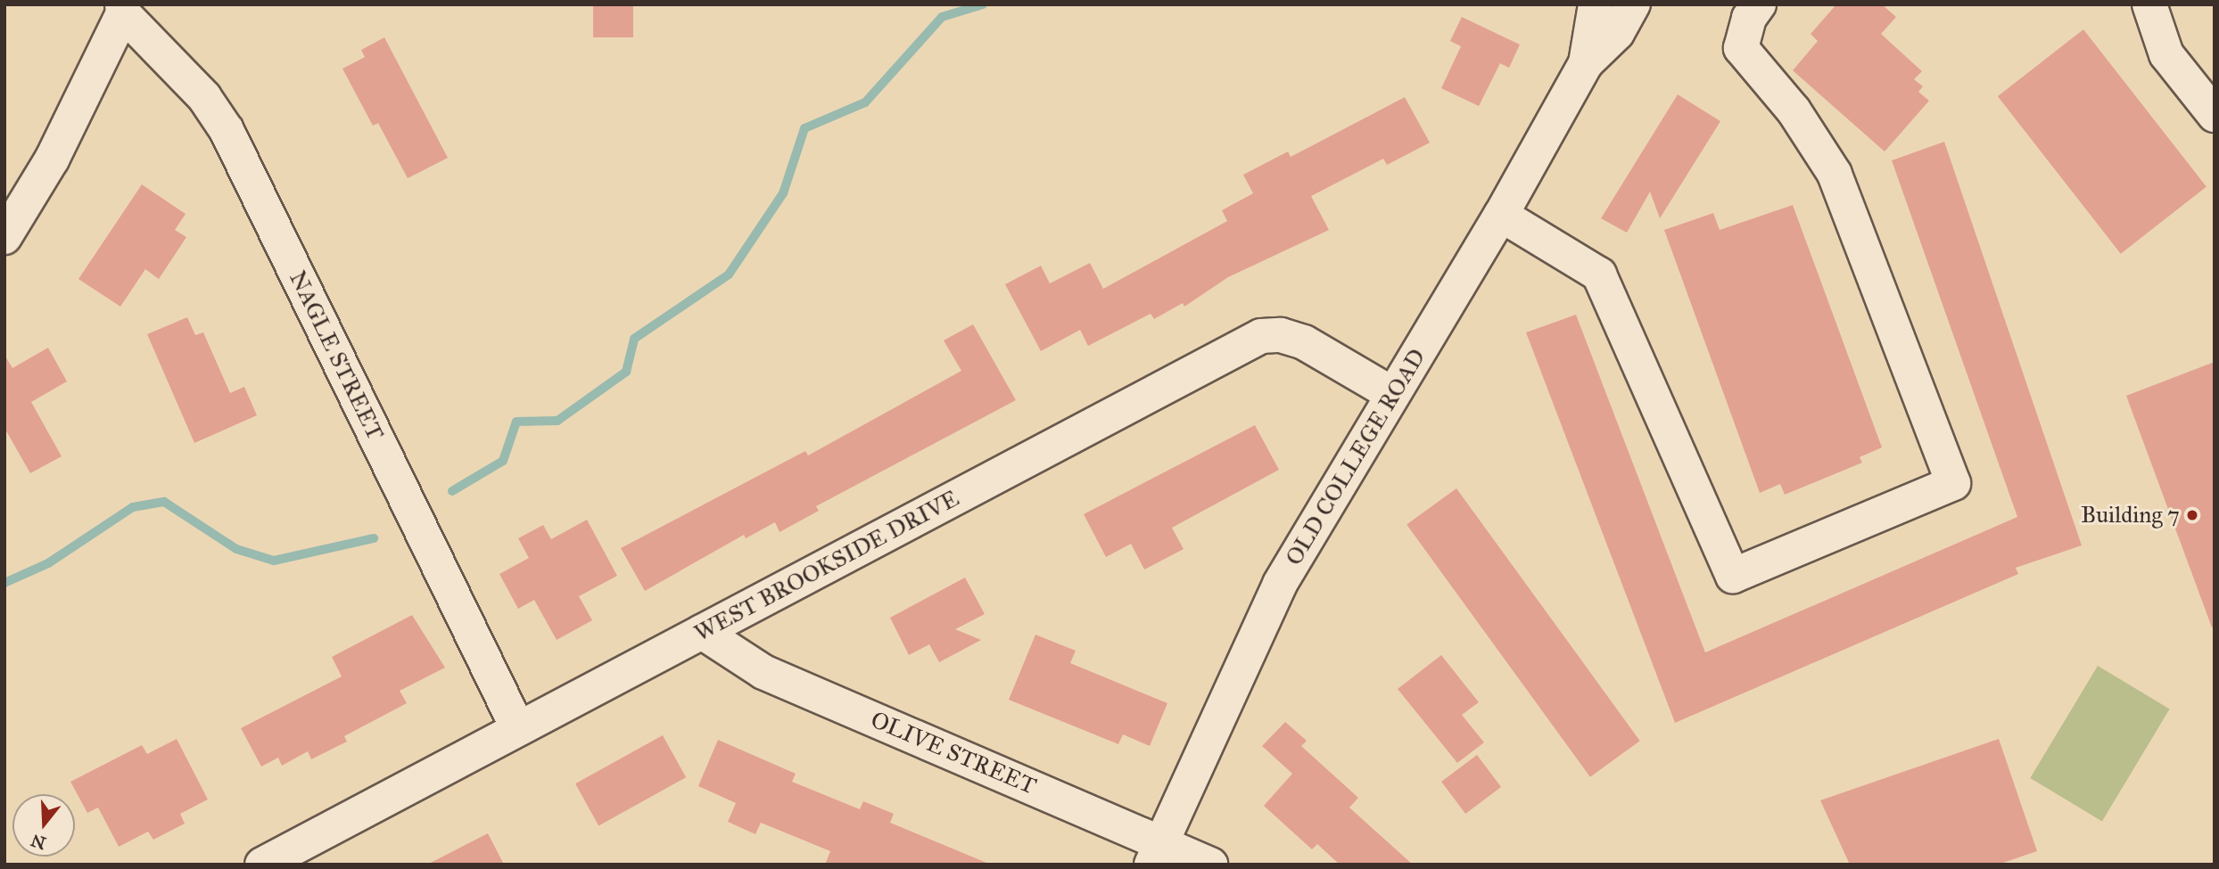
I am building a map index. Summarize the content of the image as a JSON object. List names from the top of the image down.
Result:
{
  "streets": {
    "street": [
      "NAGLE STREET",
      "OLD COLLEGE ROAD",
      "WEST BROOKSIDE DRIVE",
      "OLIVE STREET"
    ]
  },
  "crossings": [
    ["NAGLE STREET", "WEST BROOKSIDE DRIVE"],
    ["OLD COLLEGE ROAD", "WEST BROOKSIDE DRIVE"],
    ["OLD COLLEGE ROAD", "OLIVE STREET"],
    ["WEST BROOKSIDE DRIVE", "OLIVE STREET"]
  ],
  "places": ["Building 7"],
  "north": "bottom"
}
